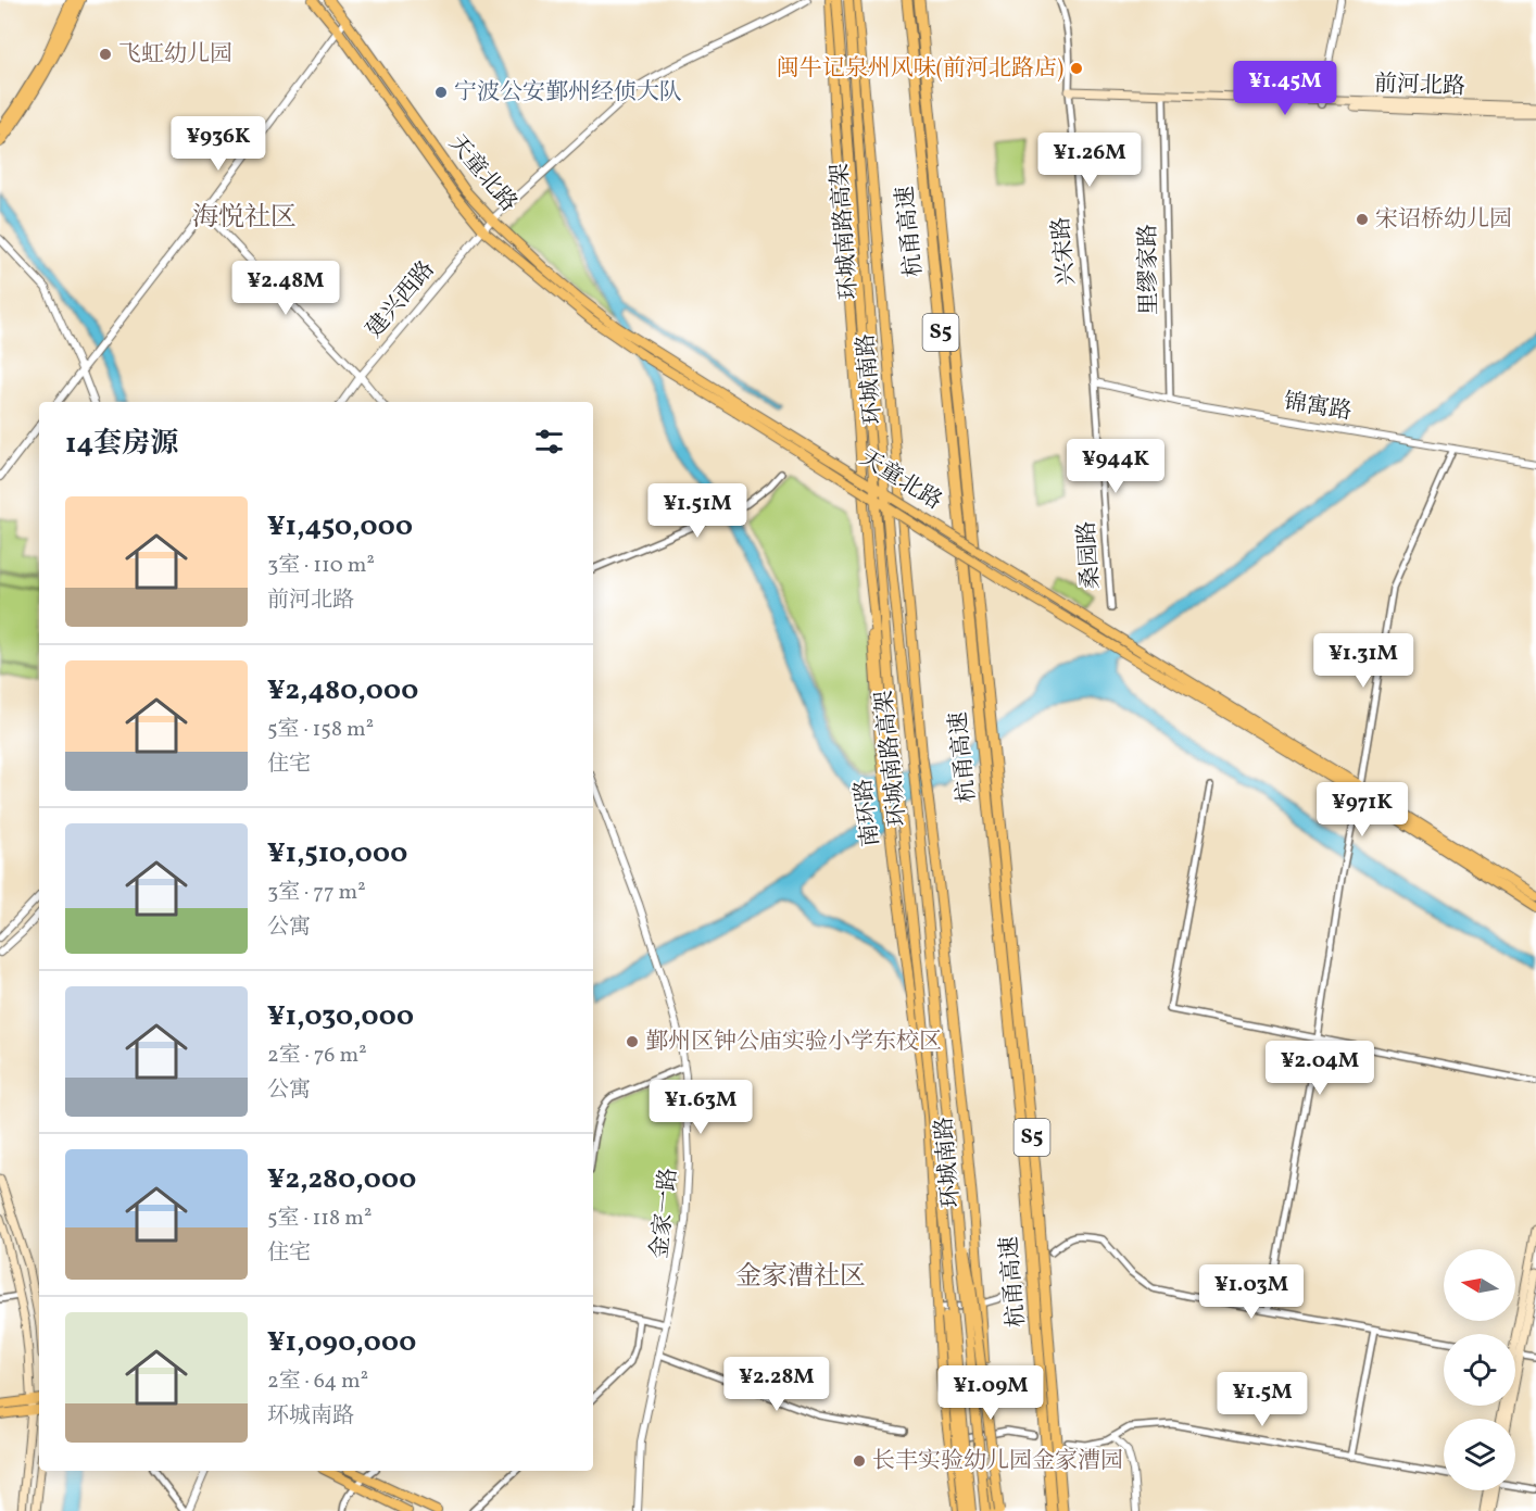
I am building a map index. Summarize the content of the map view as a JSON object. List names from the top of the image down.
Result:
{
  "streets": {
    "highway": ["环城南路高架", "杭甬高速", "S5"],
    "main road": [
      "前河北路",
      "天童北路",
      "环城南路",
      "南环路"
    ],
    "street": [
      "兴宋路",
      "里缪家路",
      "建兴西路",
      "锦寓路",
      "桑园路",
      "金家一路"
    ]
  },
  "crossings": [
    ["前河北路", "兴宋路"],
    ["前河北路", "里缪家路"],
    ["天童北路", "建兴西路"],
    ["兴宋路", "锦寓路"],
    ["兴宋路", "桑园路"],
    ["里缪家路", "锦寓路"],
    ["环城南路", "南环路"],
    ["锦寓路", "桑园路"]
  ],
  "districts": ["海悦社区", "金家漕社区"],
  "places": [
    "飞虹幼儿园",
    "闽牛记泉州风味(前河北路店)",
    "宁波公安鄞州经侦大队",
    "宋诏桥幼儿园",
    "鄞州区钟公庙实验小学东校区",
    "长丰实验幼儿园金家漕园"
  ],
  "north": "left",
  "page": {
    "price": [
      "¥1.45M",
      "¥936K",
      "¥1.26M",
      "¥2.48M",
      "¥944K",
      "¥1.51M",
      "¥1.31M",
      "¥971K",
      "¥2.04M",
      "¥1.63M",
      "¥1.03M",
      "¥2.28M",
      "¥1.09M",
      "¥1.5M"
    ],
    "heading": "14套房源",
    "list": [
      {
        "name": "¥1,450,000",
        "note": "3室 · 110 m² · 前河北路"
      },
      {
        "name": "¥2,480,000",
        "note": "5室 · 158 m² · 住宅"
      },
      {
        "name": "¥1,510,000",
        "note": "3室 · 77 m² · 公寓"
      },
      {
        "name": "¥1,030,000",
        "note": "2室 · 76 m² · 公寓"
      },
      {
        "name": "¥2,280,000",
        "note": "5室 · 118 m² · 住宅"
      },
      {
        "name": "¥1,090,000",
        "note": "2室 · 64 m² · 环城南路"
      }
    ]
  }
}
